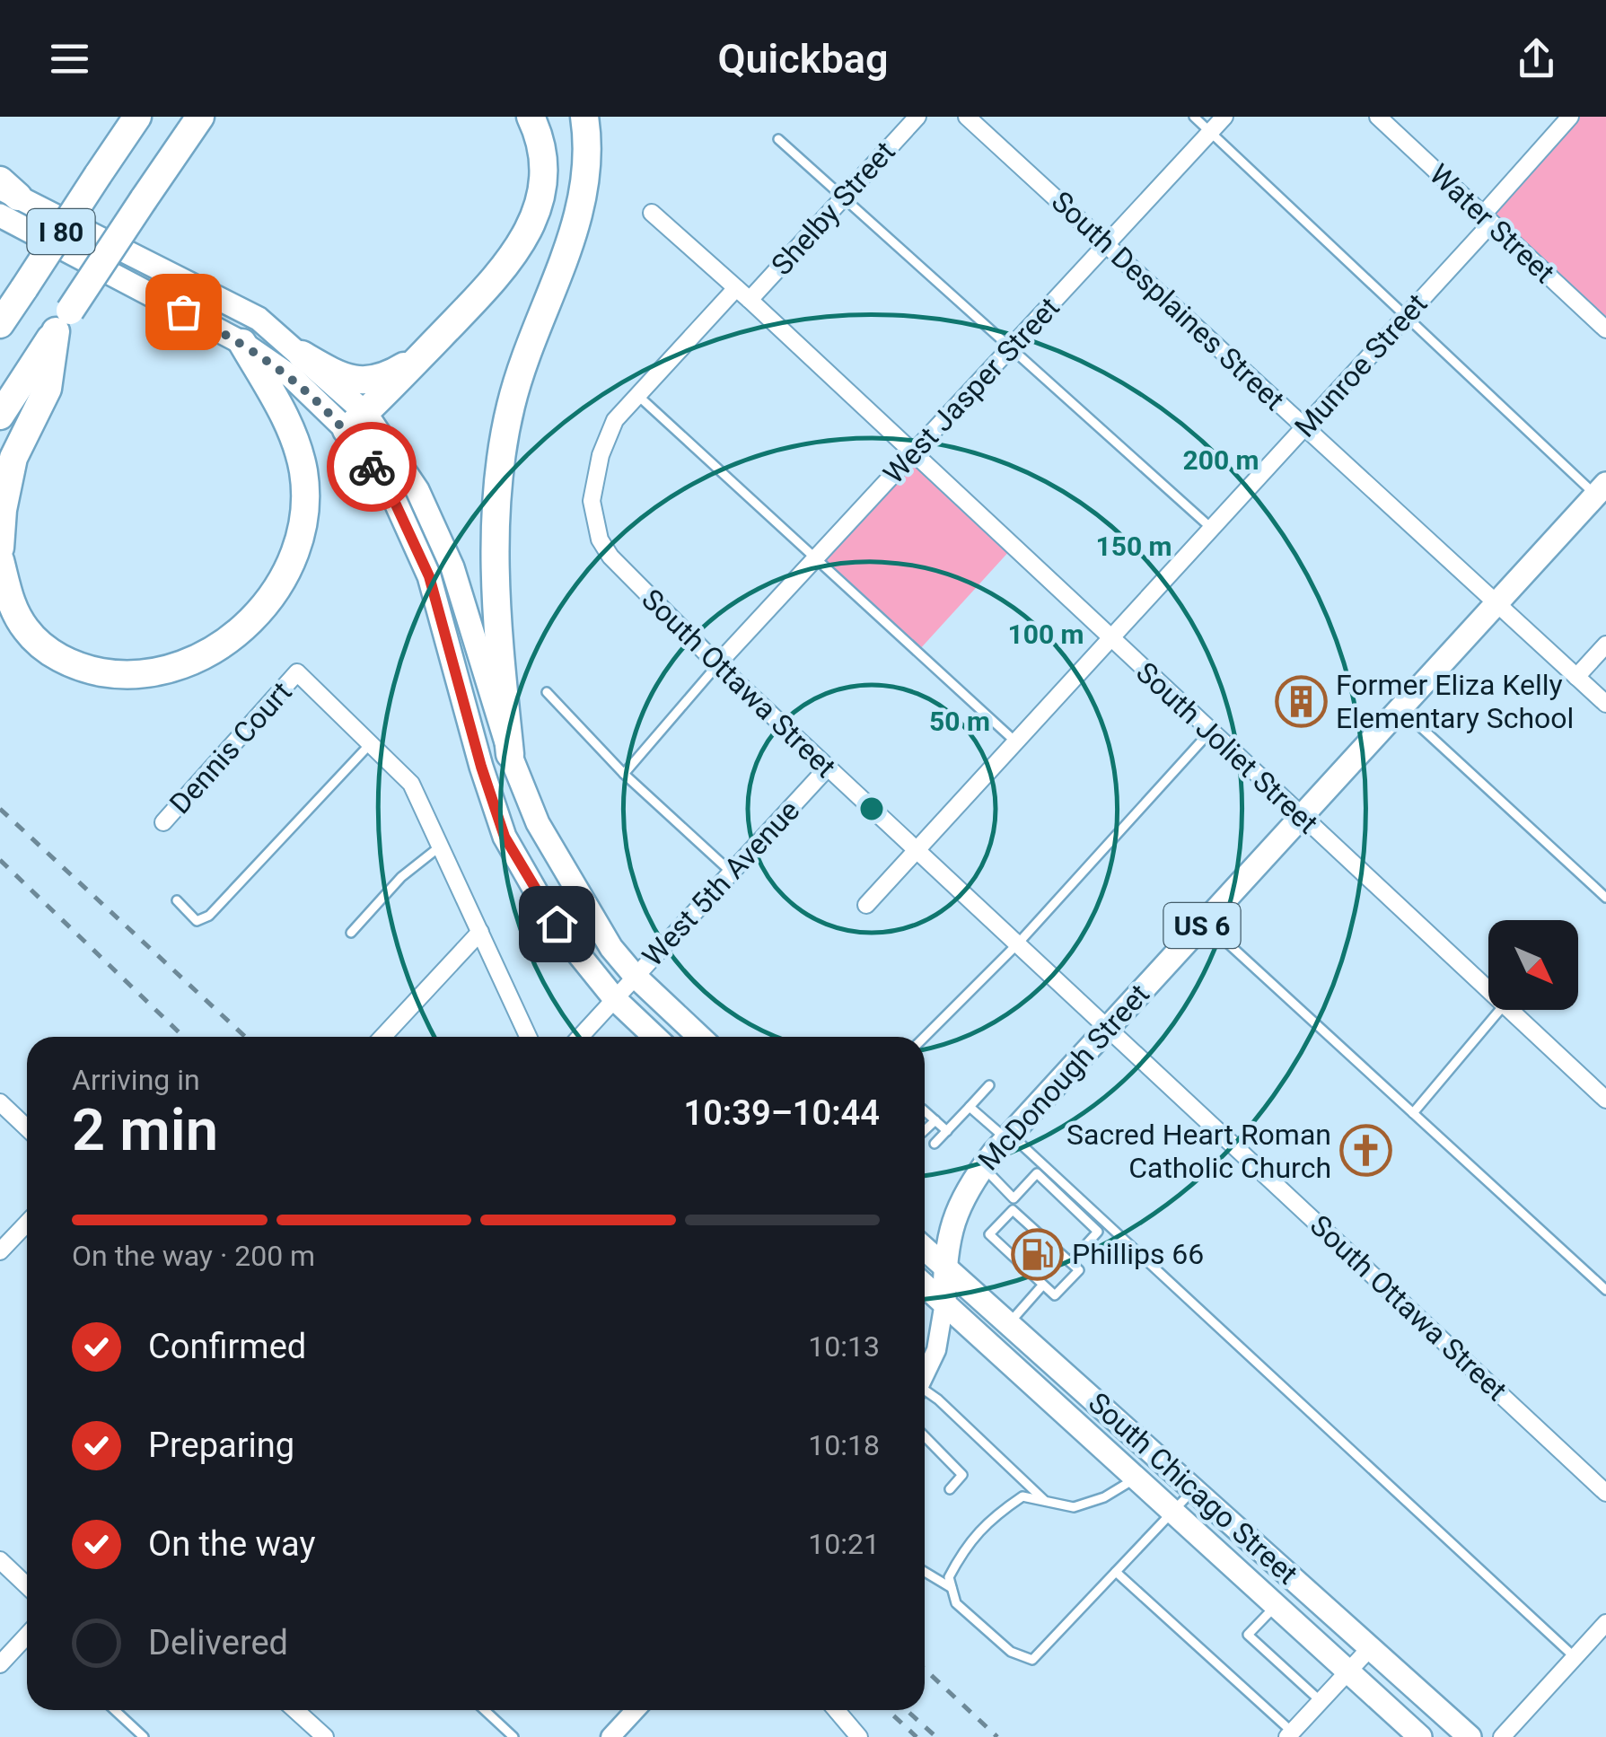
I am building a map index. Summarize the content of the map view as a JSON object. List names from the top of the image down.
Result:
{
  "streets": {
    "highway": ["I 80"],
    "main road": ["US 6", "McDonough Street", "South Chicago Street"],
    "street": [
      "Shelby Street",
      "Water Street",
      "South Desplaines Street",
      "Munroe Street",
      "West Jasper Street",
      "South Ottawa Street",
      "Dennis Court",
      "South Joliet Street",
      "West 5th Avenue"
    ]
  },
  "crossings": [
    ["Shelby Street", "South Ottawa Street"],
    ["Shelby Street", "South Joliet Street"],
    ["Water Street", "Munroe Street"],
    ["South Desplaines Street", "Munroe Street"],
    ["South Desplaines Street", "West Jasper Street"],
    ["South Desplaines Street", "McDonough Street"],
    ["Munroe Street", "South Ottawa Street"],
    ["Munroe Street", "South Joliet Street"],
    ["West Jasper Street", "South Ottawa Street"],
    ["West Jasper Street", "South Joliet Street"],
    ["South Ottawa Street", "West 5th Avenue"],
    ["South Ottawa Street", "McDonough Street"],
    ["South Joliet Street", "McDonough Street"],
    ["McDonough Street", "South Chicago Street"]
  ],
  "places": {
    "building": ["Former Eliza Kelly Elementary School"],
    "church": ["Sacred Heart Roman Catholic Church"],
    "fuel station": ["Phillips 66"]
  },
  "north": "bottom right",
  "page": {
    "header": "Quickbag",
    "heading": ["2 min", "Arriving in", "10:39–10:44"],
    "bar": "On the way · 200 m",
    "list": [
      ["Confirmed", "10:13"],
      ["Preparing", "10:18"],
      ["On the way", "10:21"],
      "Delivered"
    ]
  },
  "rings": [
    "200 m",
    "150 m",
    "100 m",
    "50 m"
  ]
}
